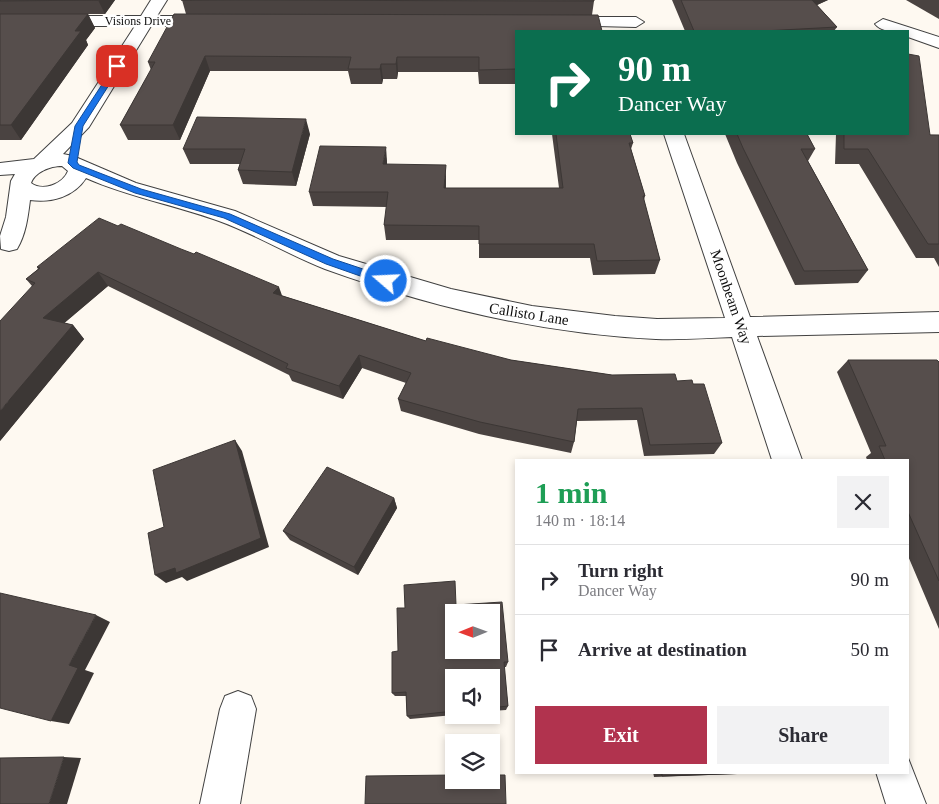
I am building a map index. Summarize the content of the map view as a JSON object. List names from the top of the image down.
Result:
{
  "streets": {
    "street": ["Visions Drive", "Moonbeam Way", "Callisto Lane"]
  },
  "crossings": [
    ["Moonbeam Way", "Callisto Lane"]
  ],
  "north": "left",
  "page": {
    "turn": ["90 m", "Dancer Way"],
    "heading": ["1 min", "140 m · 18:14"],
    "list": [
      {
        "name": "Turn right",
        "note": "Dancer Way",
        "value": "90 m"
      },
      {
        "name": "Arrive at destination",
        "value": "50 m"
      }
    ],
    "buttons": ["Exit", "Share"]
  }
}
